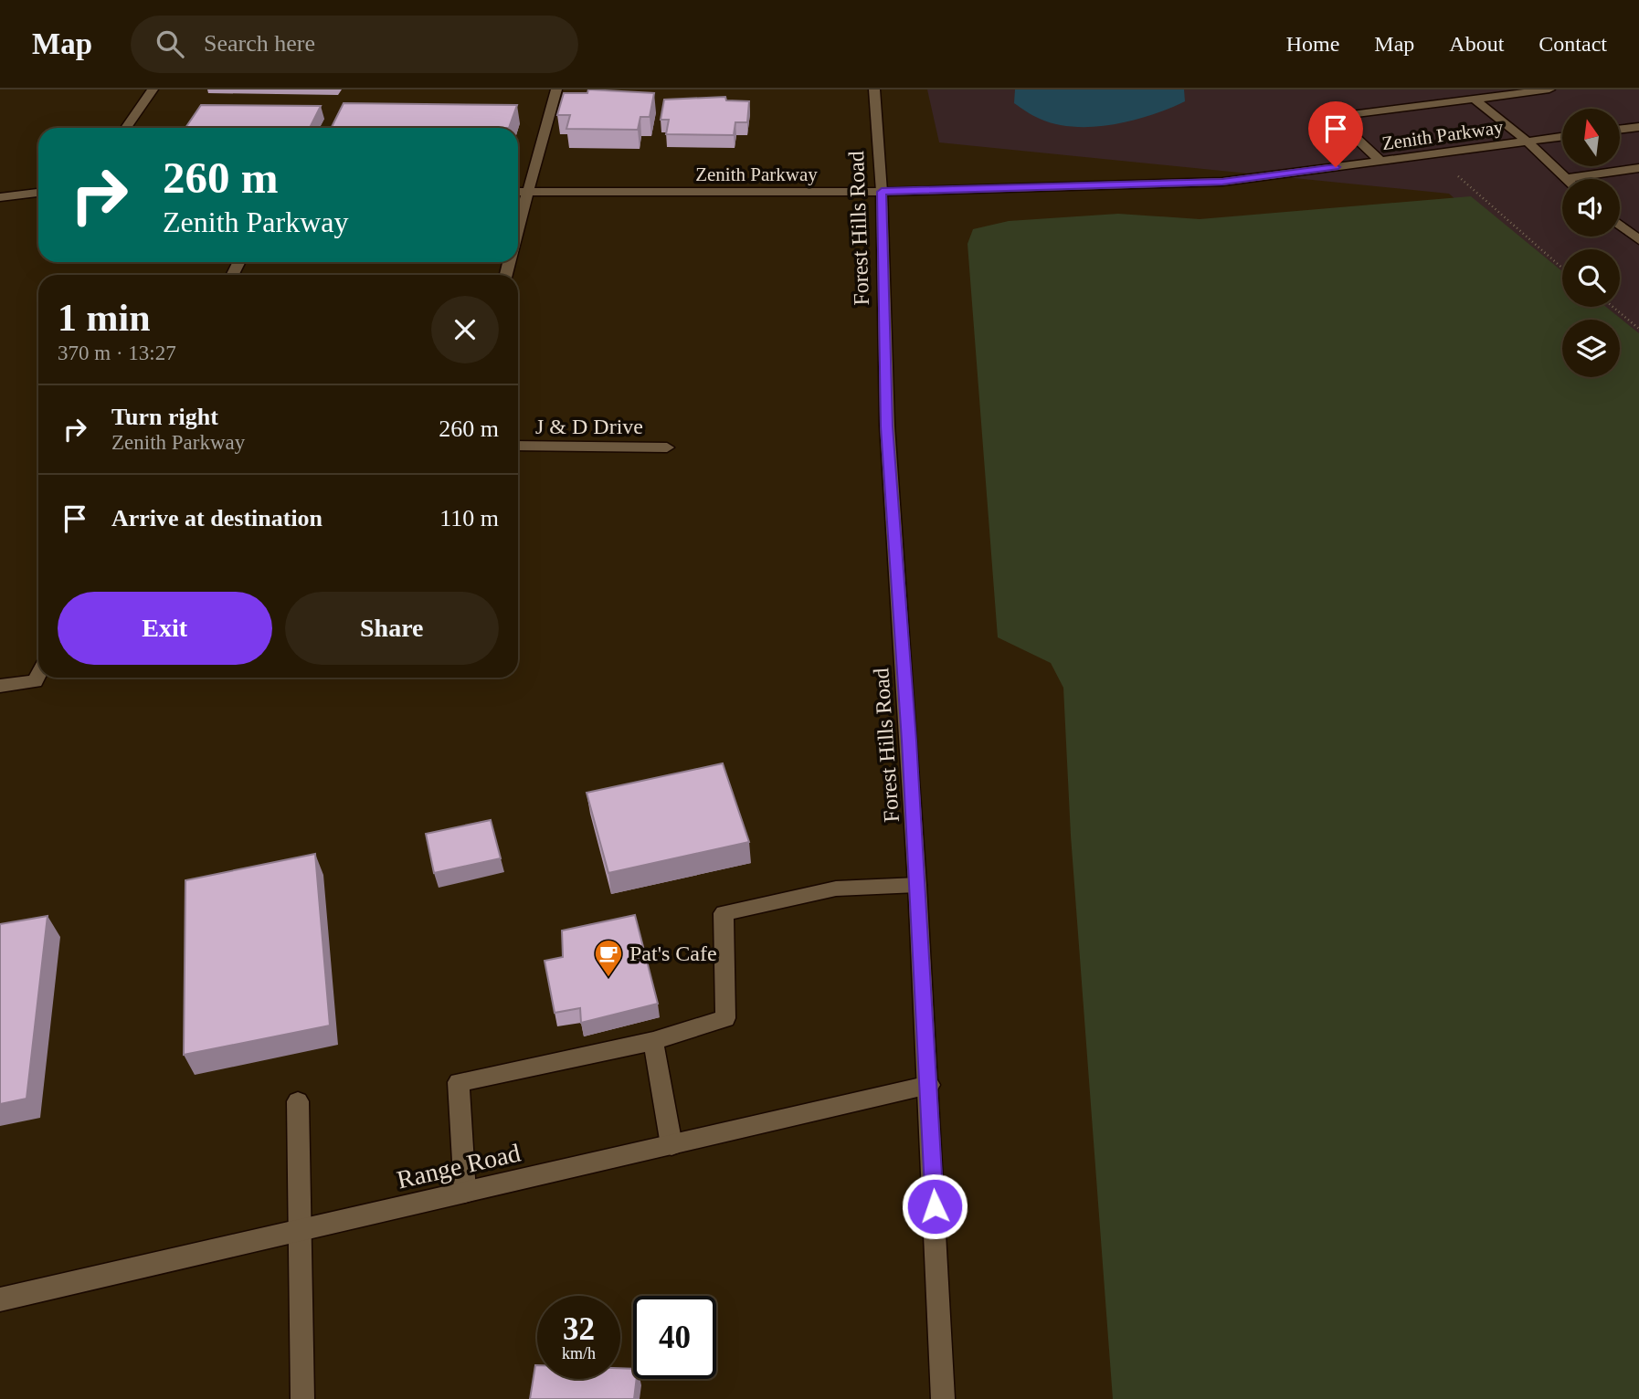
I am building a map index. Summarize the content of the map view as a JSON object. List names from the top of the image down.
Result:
{
  "streets": {
    "street": [
      "Zenith Parkway",
      "Forest Hills Road",
      "J & D Drive",
      "Range Road"
    ]
  },
  "crossings": [
    ["Zenith Parkway", "Forest Hills Road"],
    ["Forest Hills Road", "Range Road"]
  ],
  "places": {
    "cafe": ["Pat's Cafe"]
  },
  "north": "top",
  "page": {
    "header": "Map",
    "search": "Search here",
    "nav": [
      "Home",
      "Map",
      "About",
      "Contact"
    ],
    "turn": ["260 m", "Zenith Parkway"],
    "heading": ["1 min", "370 m · 13:27"],
    "list": [
      {
        "name": "Turn right",
        "note": "Zenith Parkway",
        "value": "260 m"
      },
      {
        "name": "Arrive at destination",
        "value": "110 m"
      }
    ],
    "buttons": ["Exit", "Share"],
    "speed": "32 km/h",
    "limit": "40"
  }
}
